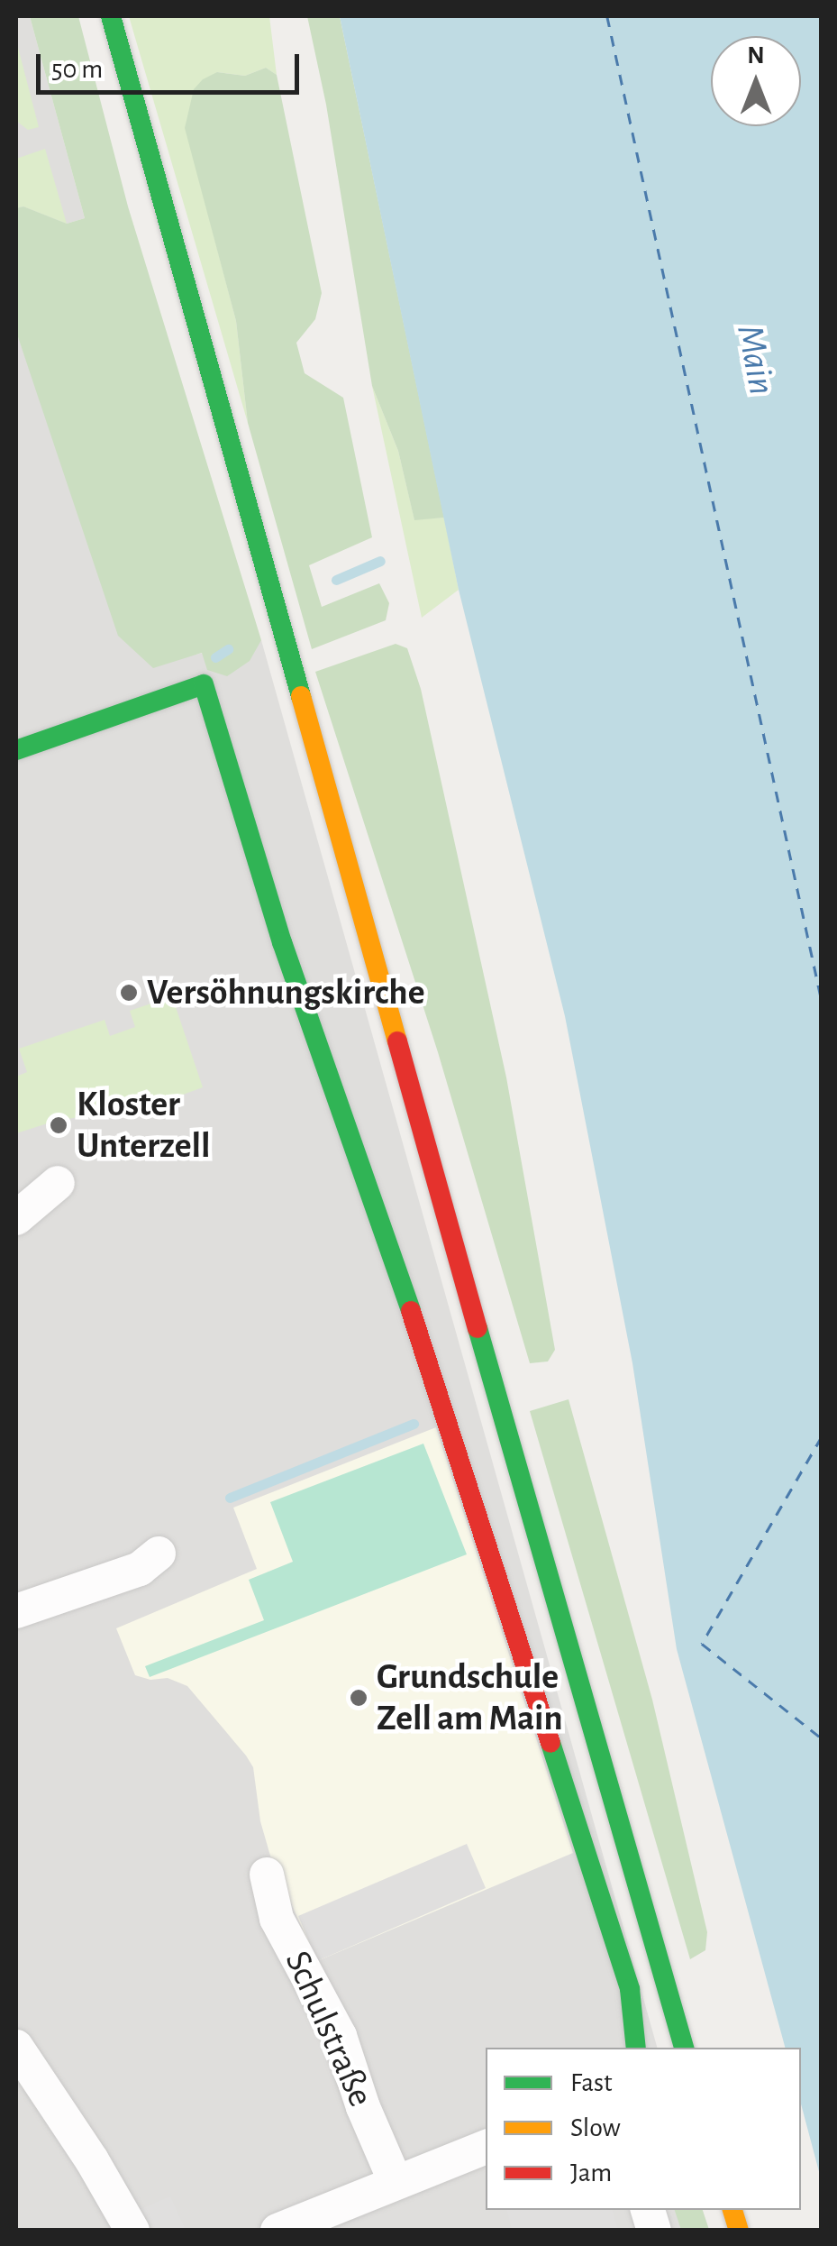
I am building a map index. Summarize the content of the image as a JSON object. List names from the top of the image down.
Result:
{
  "streets": {
    "street": ["Schulstraße"]
  },
  "water": ["Main"],
  "places": ["Versöhnungskirche", "Kloster Unterzell", "Grundschule Zell am Main"],
  "legend": ["Fast", "Slow", "Jam"],
  "scale_bar": "50 m",
  "north": "top"
}
